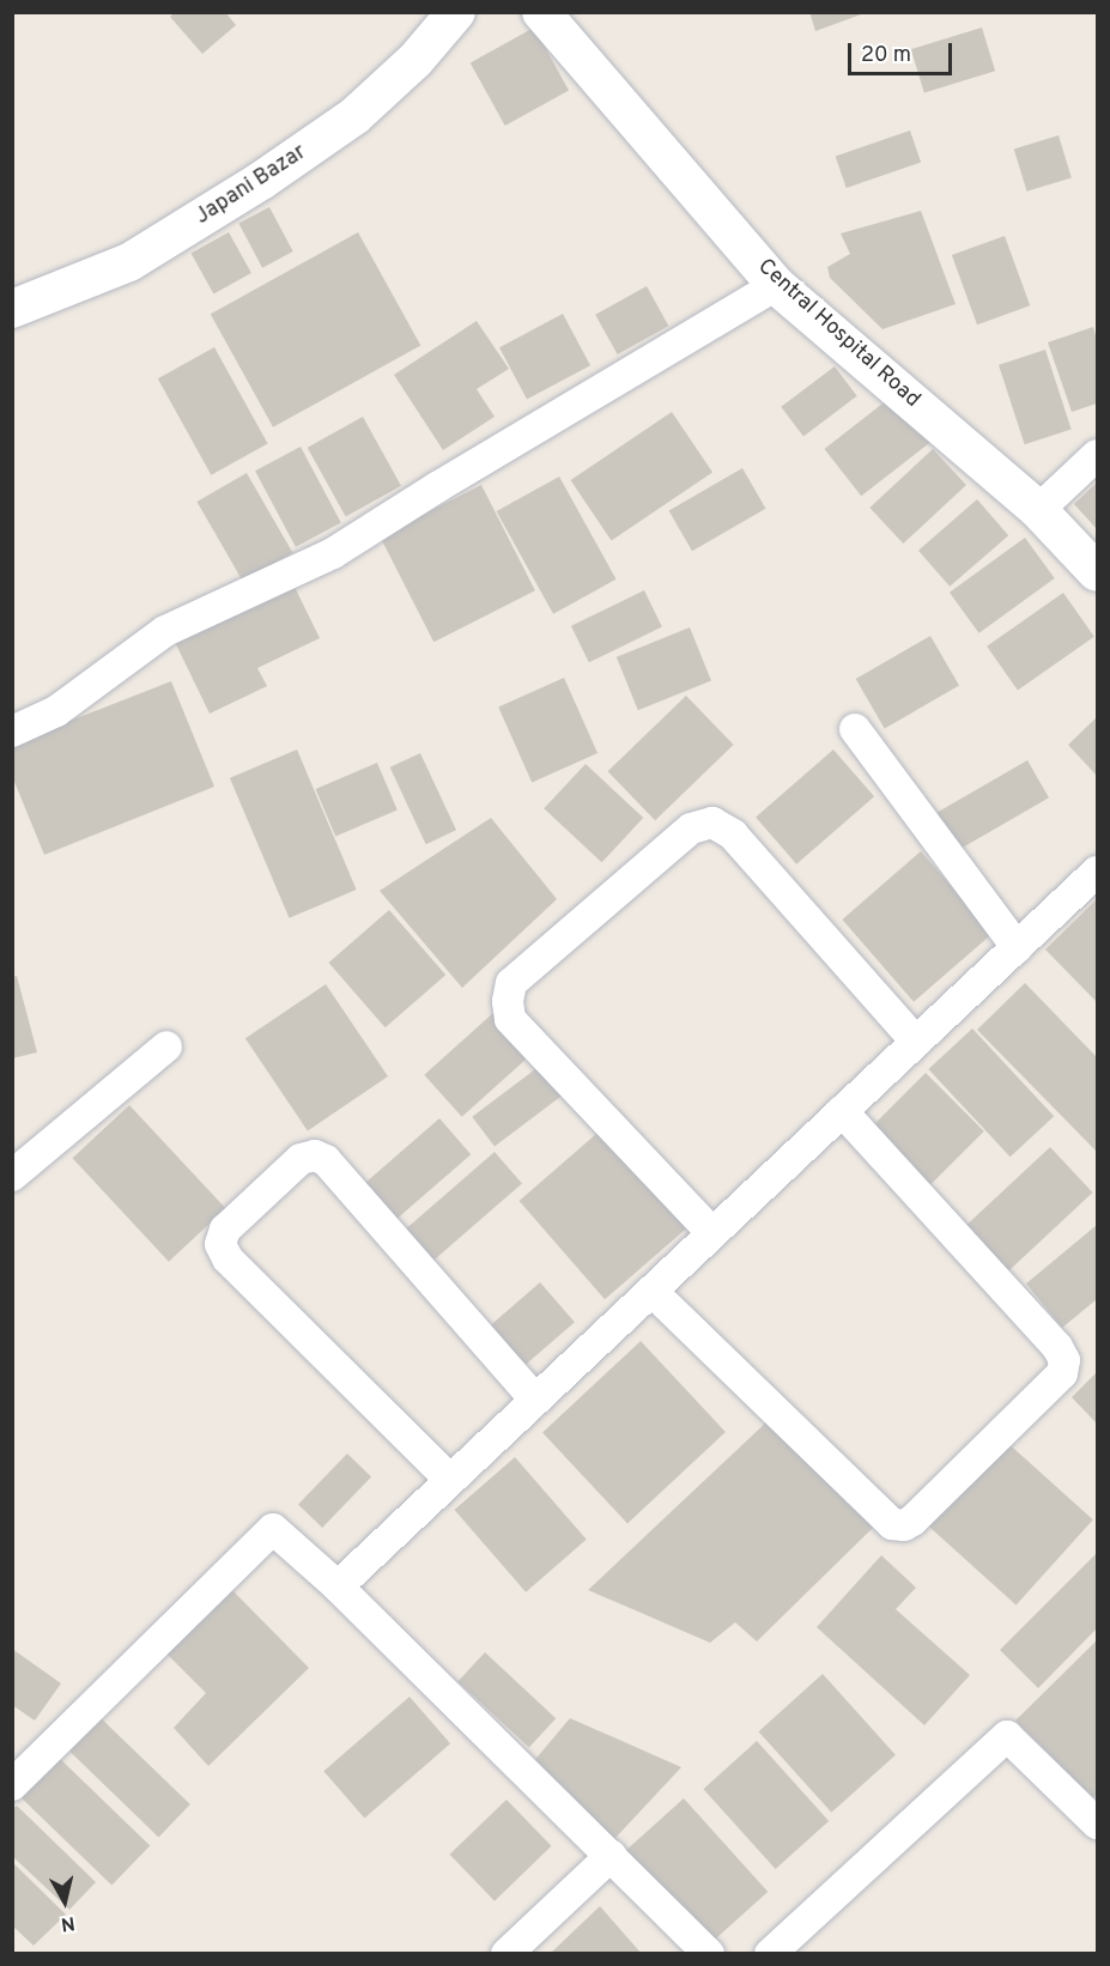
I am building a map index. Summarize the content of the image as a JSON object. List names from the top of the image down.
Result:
{
  "streets": {
    "street": ["Japani Bazar", "Central Hospital Road"]
  },
  "scale_bar": "20 m",
  "north": "bottom"
}
